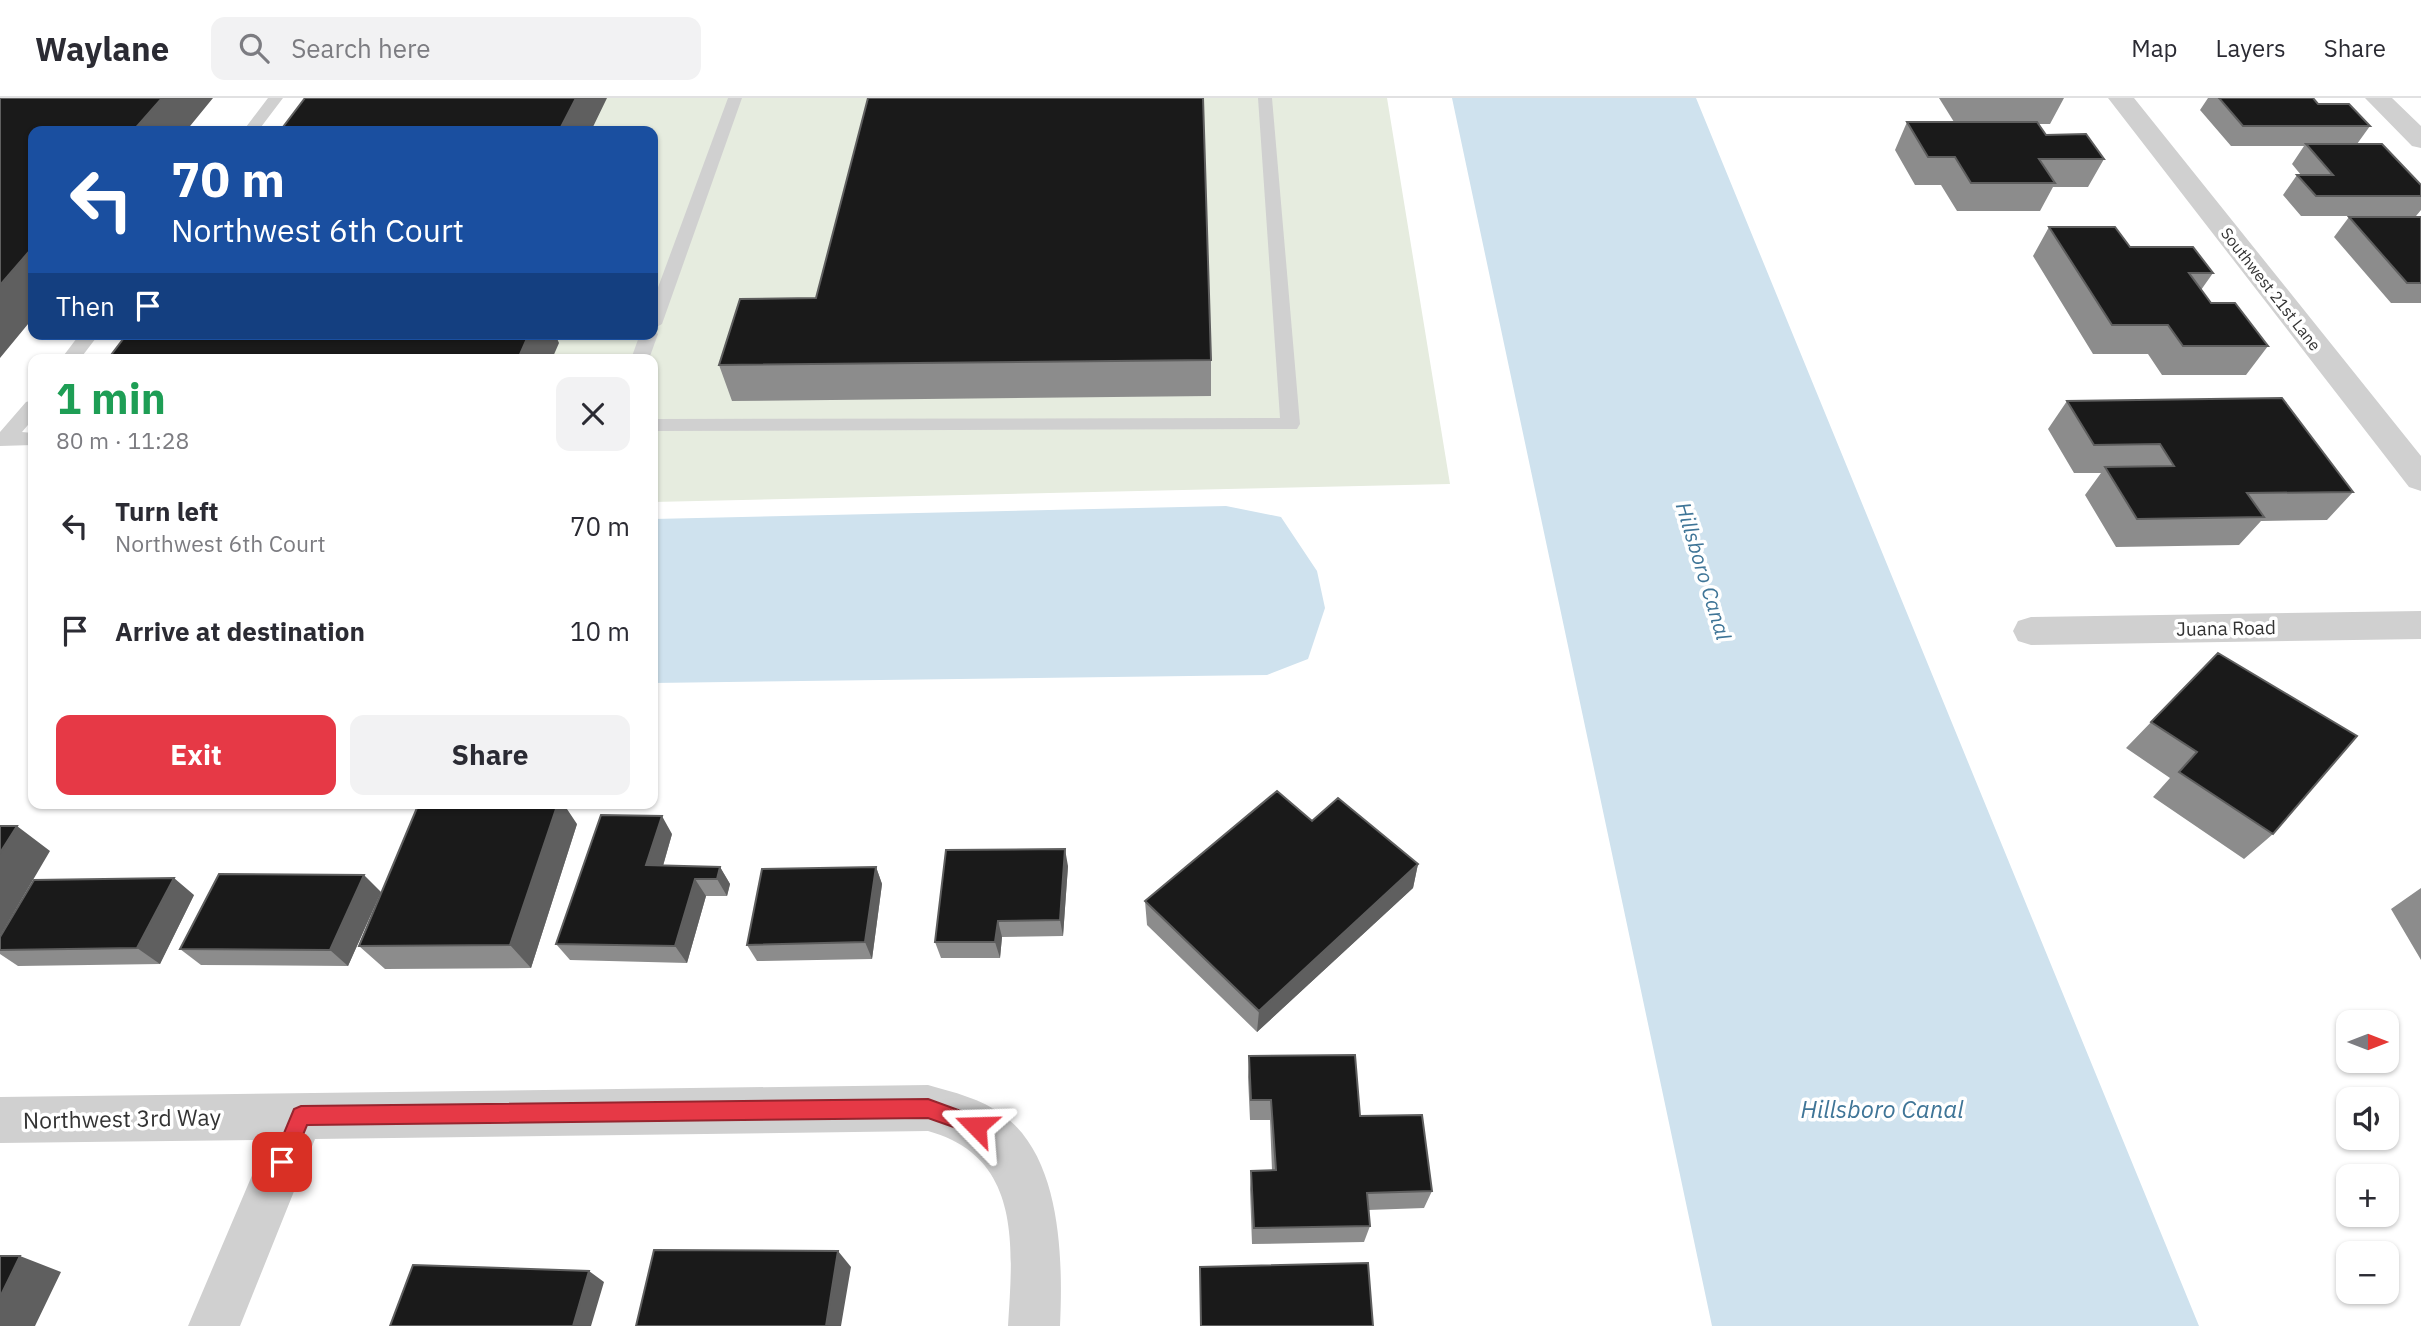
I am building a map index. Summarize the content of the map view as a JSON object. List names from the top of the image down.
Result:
{
  "streets": {
    "street": ["Southwest 21st Lane", "Juana Road", "Northwest 3rd Way"]
  },
  "water": ["Hillsboro Canal"],
  "north": "right",
  "page": {
    "header": "Waylane",
    "search": "Search here",
    "nav": ["Map", "Layers", "Share"],
    "turn": ["70 m", "Northwest 6th Court"],
    "then": "Then",
    "heading": ["1 min", "80 m · 11:28"],
    "list": [
      {
        "name": "Turn left",
        "note": "Northwest 6th Court",
        "value": "70 m"
      },
      {
        "name": "Arrive at destination",
        "value": "10 m"
      }
    ],
    "buttons": ["Exit", "Share"],
    "map_buttons": ["+", "−"]
  }
}
